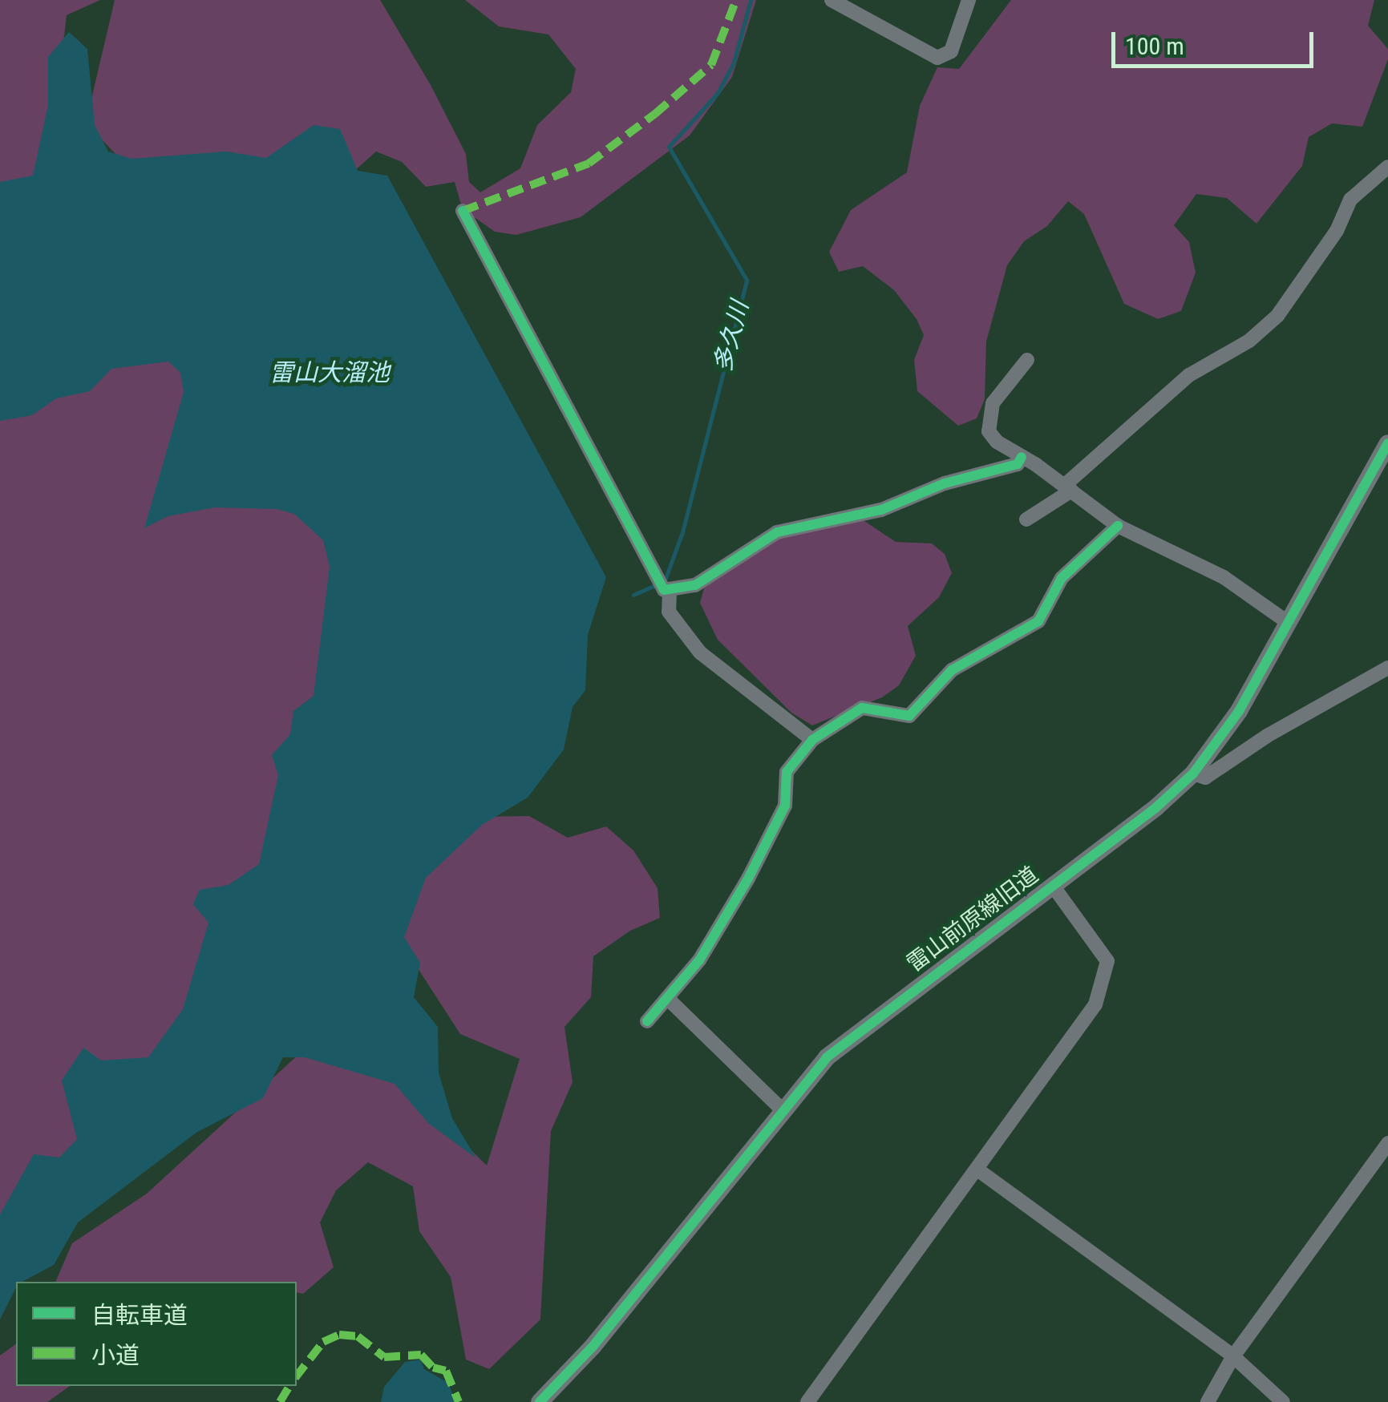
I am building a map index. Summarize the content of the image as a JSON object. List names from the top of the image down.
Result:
{
  "streets": {
    "street": ["雷山前原線旧道"]
  },
  "water": ["多久川", "雷山大溜池"],
  "legend": ["自転車道", "小道"],
  "scale_bar": "100 m"
}
